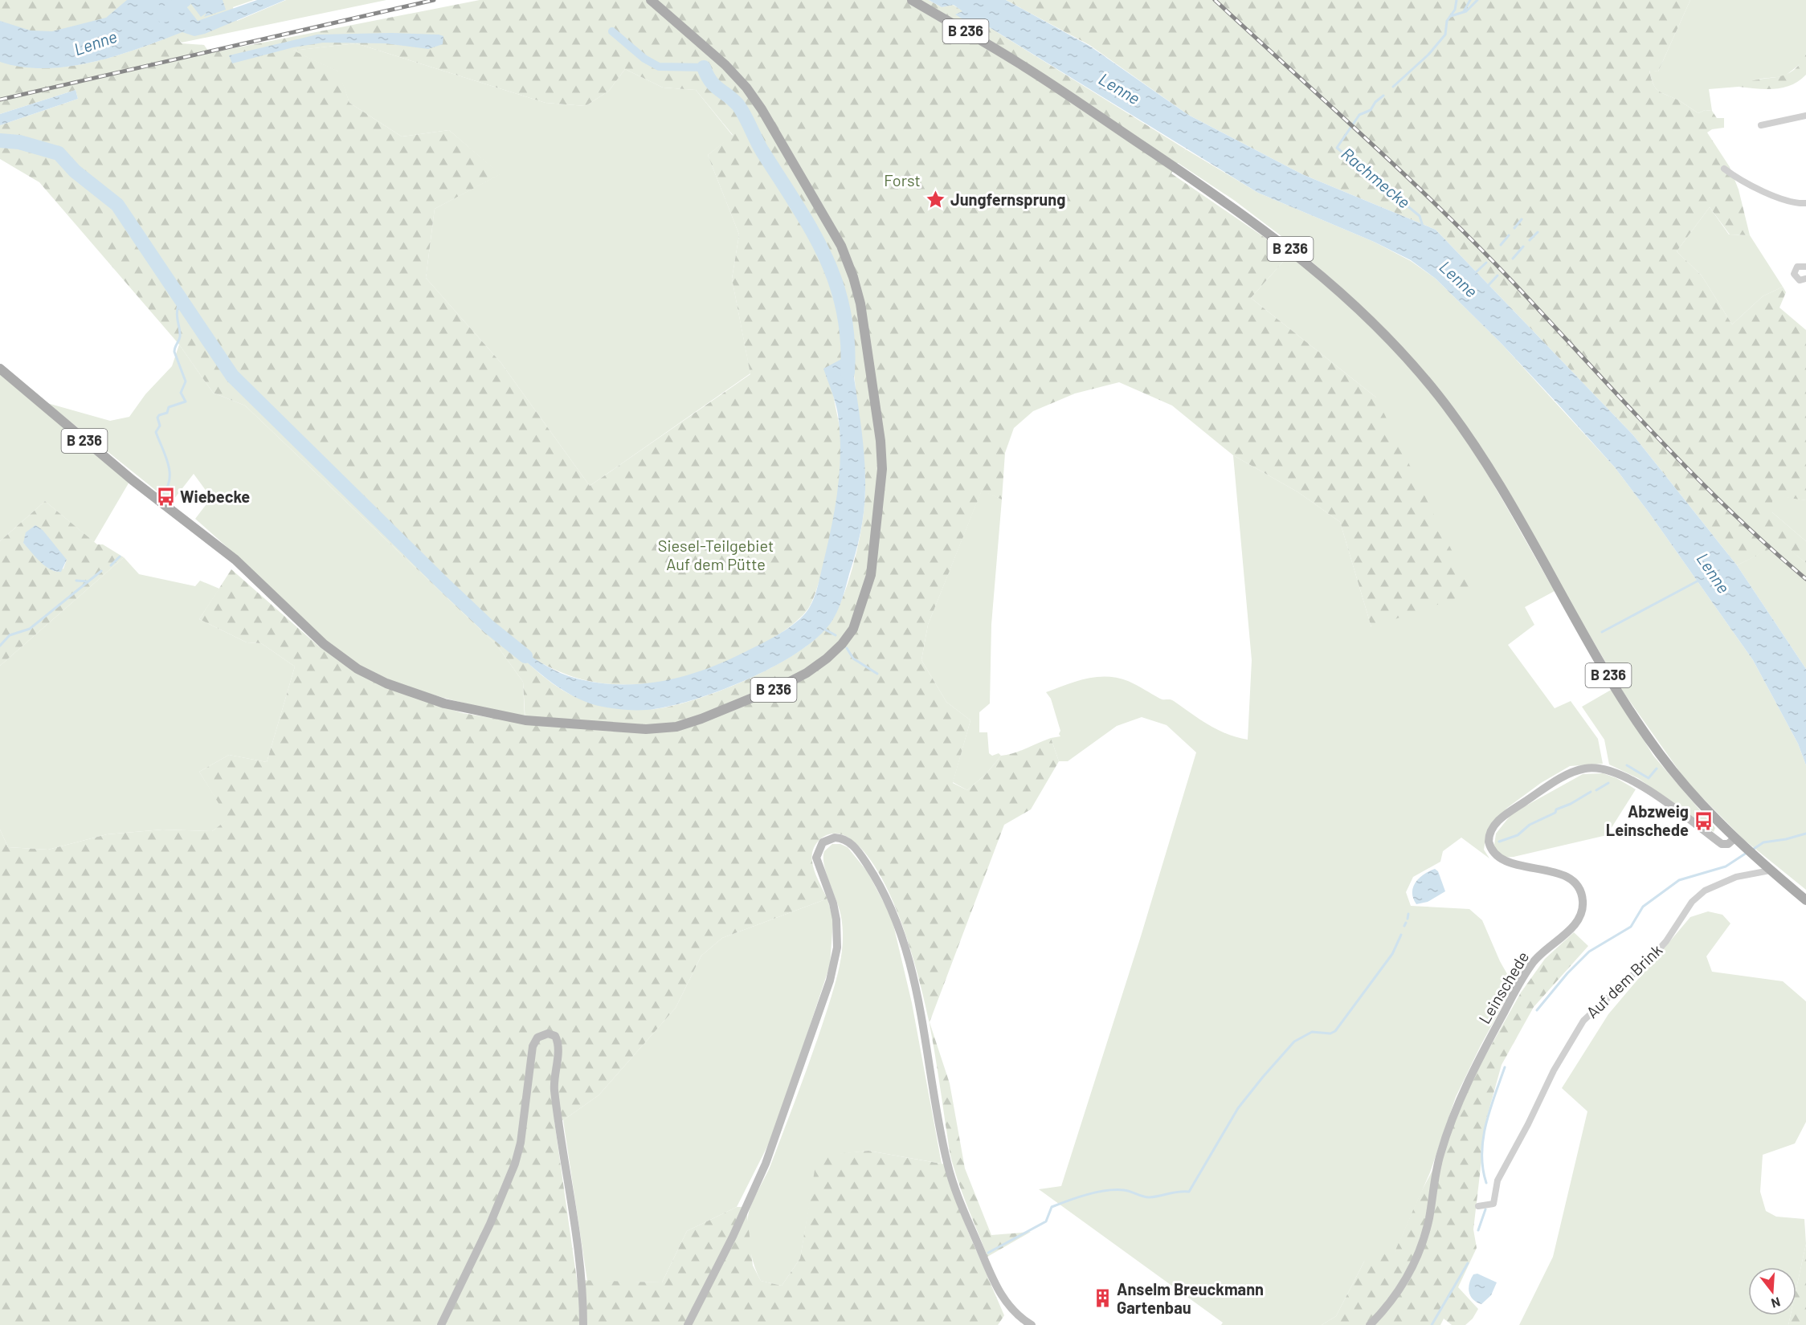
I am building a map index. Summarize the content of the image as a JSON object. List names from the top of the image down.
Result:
{
  "streets": {
    "main road": ["B 236", "Leinschede"],
    "street": ["Auf dem Brink"]
  },
  "crossings": [
    ["B 236", "Auf dem Brink"],
    ["B 236", "Leinschede"]
  ],
  "water": ["Lenne", "Rachmecke"],
  "parks": ["Forst", "Siesel-Teilgebiet Auf dem Pütte"],
  "places": {
    "place": ["Jungfernsprung"],
    "bus stop": ["Wiebecke", "Abzweig Leinschede"],
    "building": ["Anselm Breuckmann Gartenbau"]
  },
  "north": "bottom"
}
